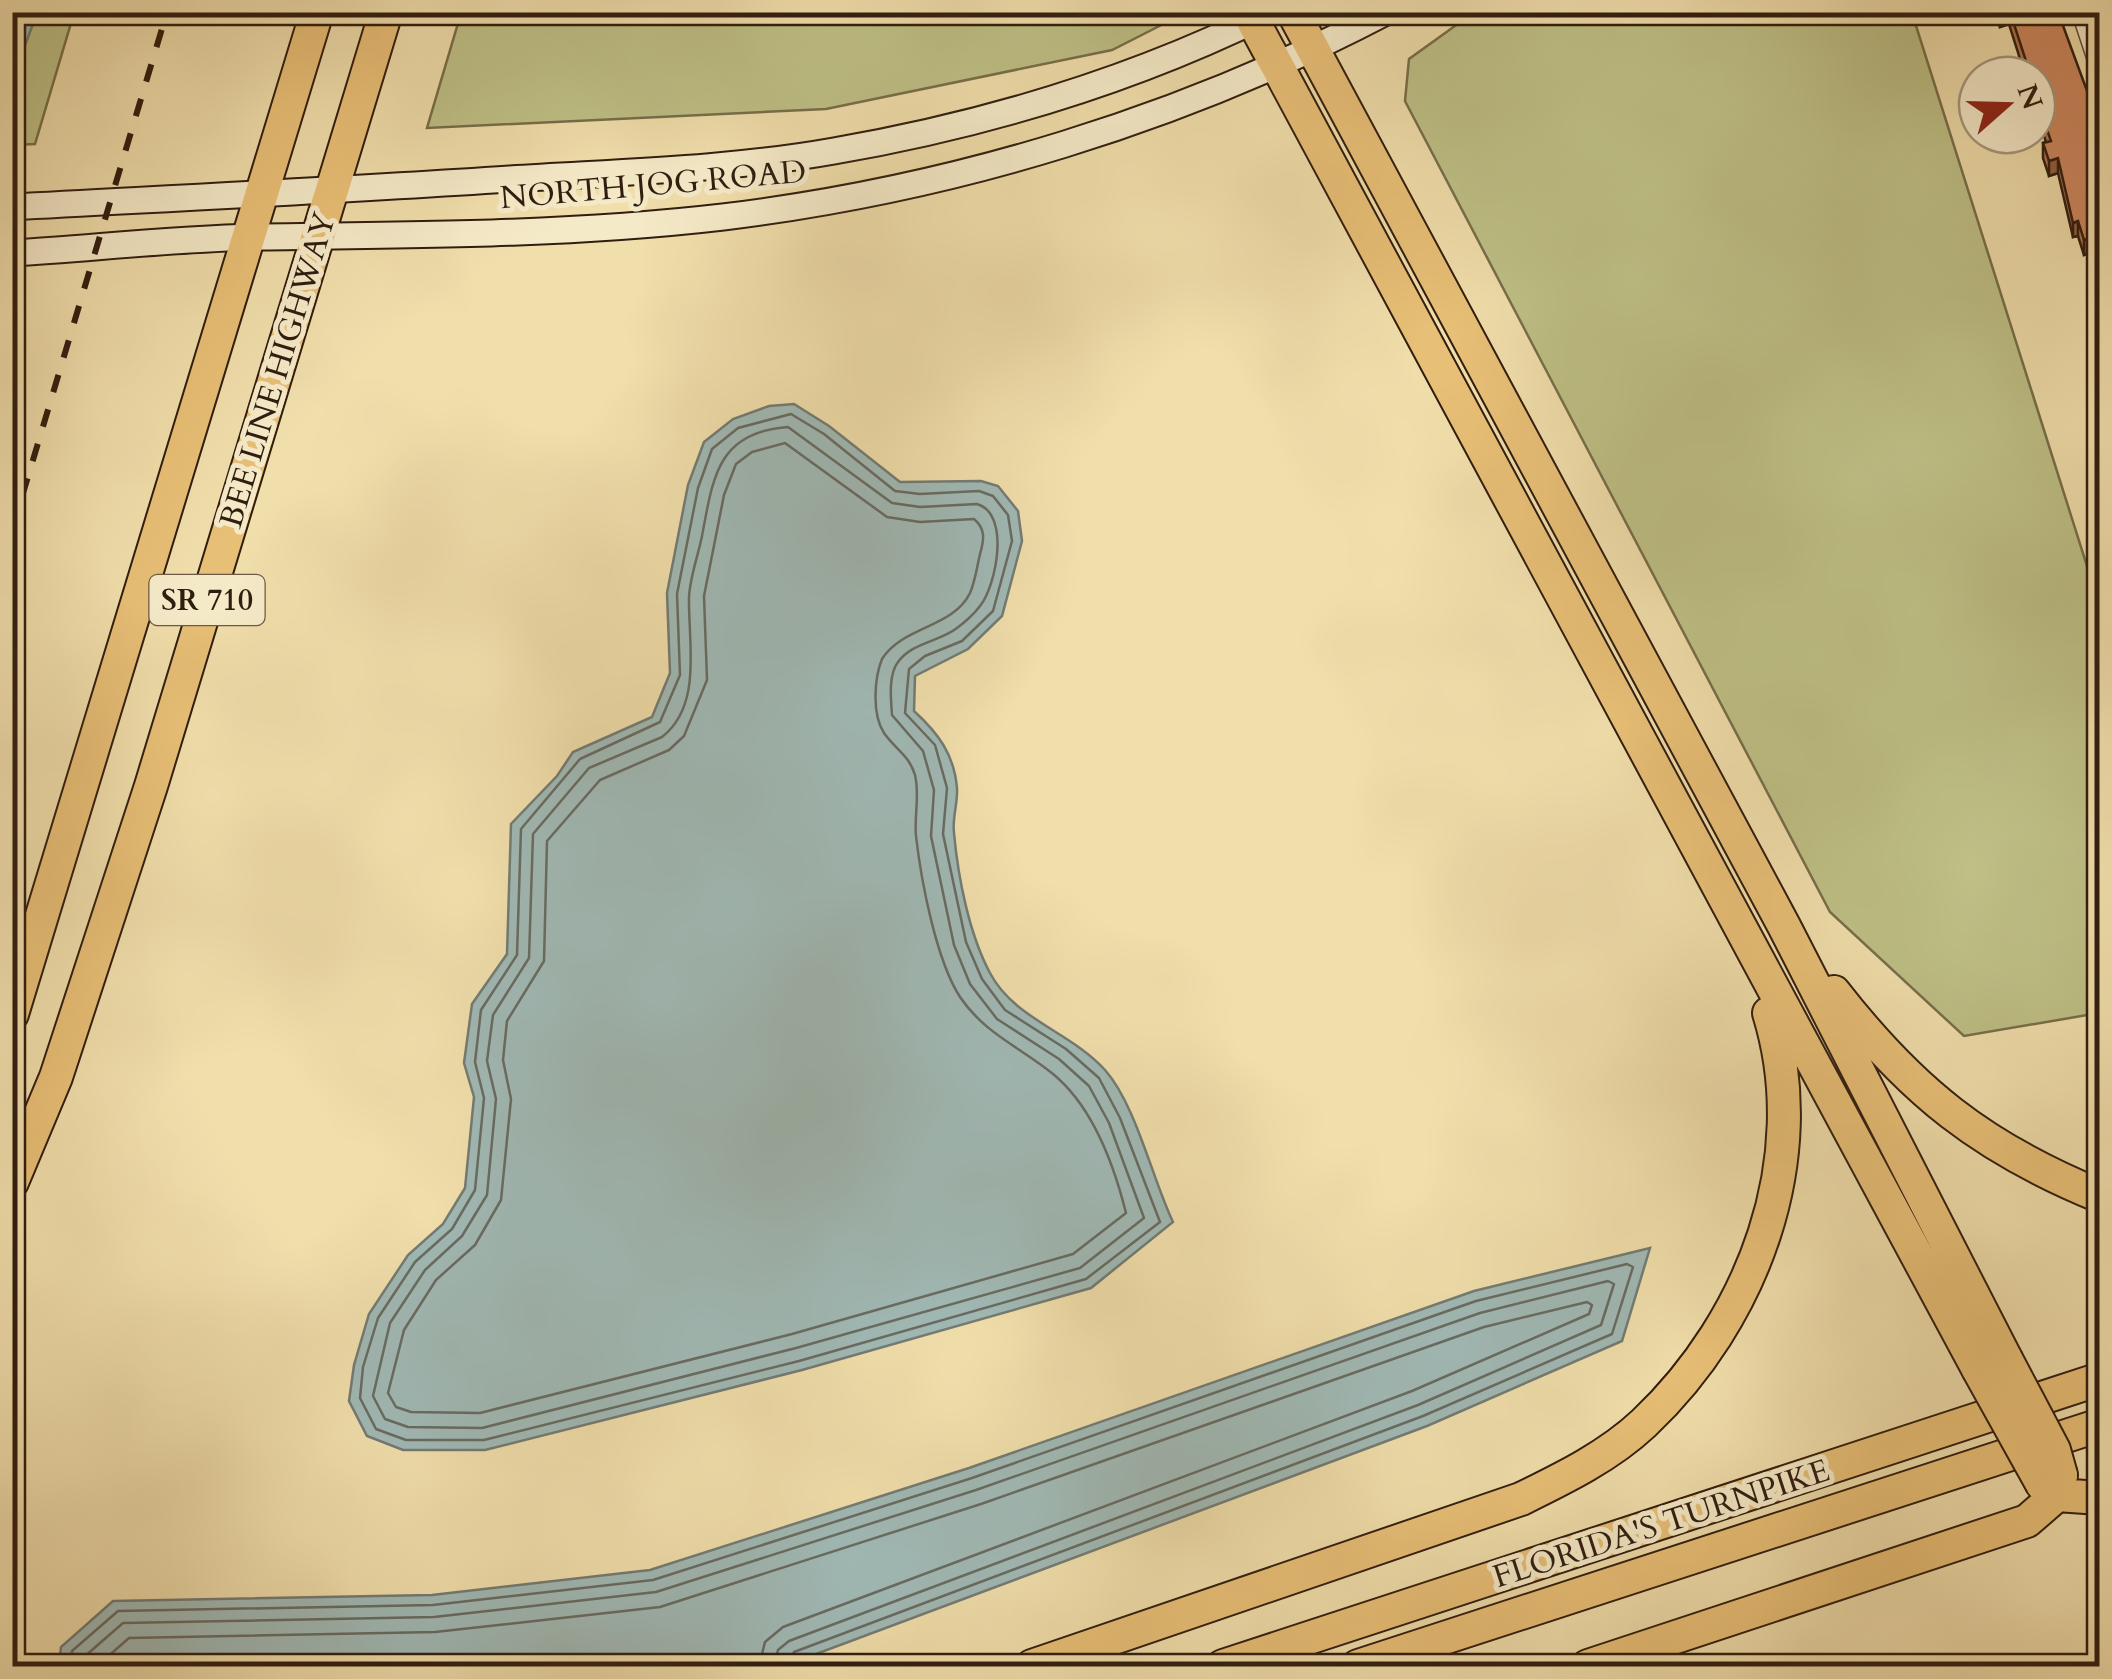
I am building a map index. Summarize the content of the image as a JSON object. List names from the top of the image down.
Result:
{
  "streets": {
    "highway": ["BEE LINE HIGHWAY", "SR 710", "FLORIDA'S TURNPIKE"],
    "main road": ["NORTH JOG ROAD"]
  },
  "crossings": [
    ["NORTH JOG ROAD", "BEE LINE HIGHWAY"]
  ],
  "north": "right"
}
